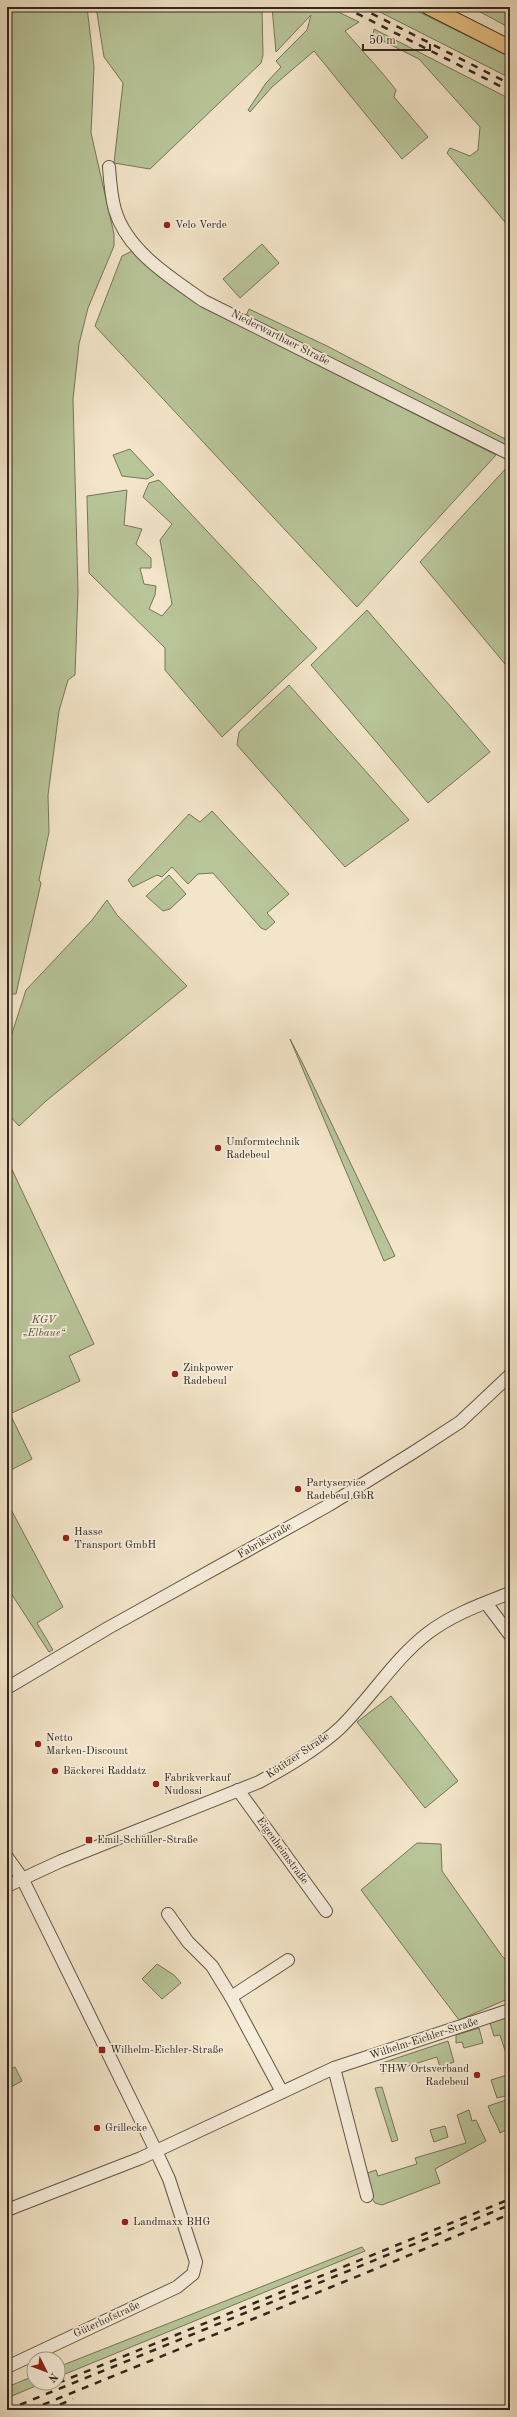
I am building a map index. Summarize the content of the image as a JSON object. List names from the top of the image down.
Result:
{
  "streets": {
    "street": [
      "Niederwarthaer Straße",
      "Fabrikstraße",
      "Kötitzer Straße",
      "Eigenheimstraße",
      "Wilhelm-Eichler-Straße",
      "Güterhofstraße"
    ]
  },
  "crossings": [
    ["Kötitzer Straße", "Eigenheimstraße"],
    ["Wilhelm-Eichler-Straße", "Güterhofstraße"]
  ],
  "parks": ["KGV „Elbaue“"],
  "places": {
    "other": [
      "Velo Verde",
      "Umformtechnik Radebeul",
      "Zinkpower Radebeul",
      "Partyservice Radebeul GbR",
      "Hasse Transport GmbH",
      "Netto Marken-Discount",
      "Bäckerei Raddatz",
      "Fabrikverkauf Nudossi",
      "THW Ortsverband Radebeul",
      "Grillecke",
      "Landmaxx BHG"
    ],
    "transit": ["Emil-Schüller-Straße", "Wilhelm-Eichler-Straße"]
  },
  "scale_bar": "50 m",
  "north": "bottom right"
}
